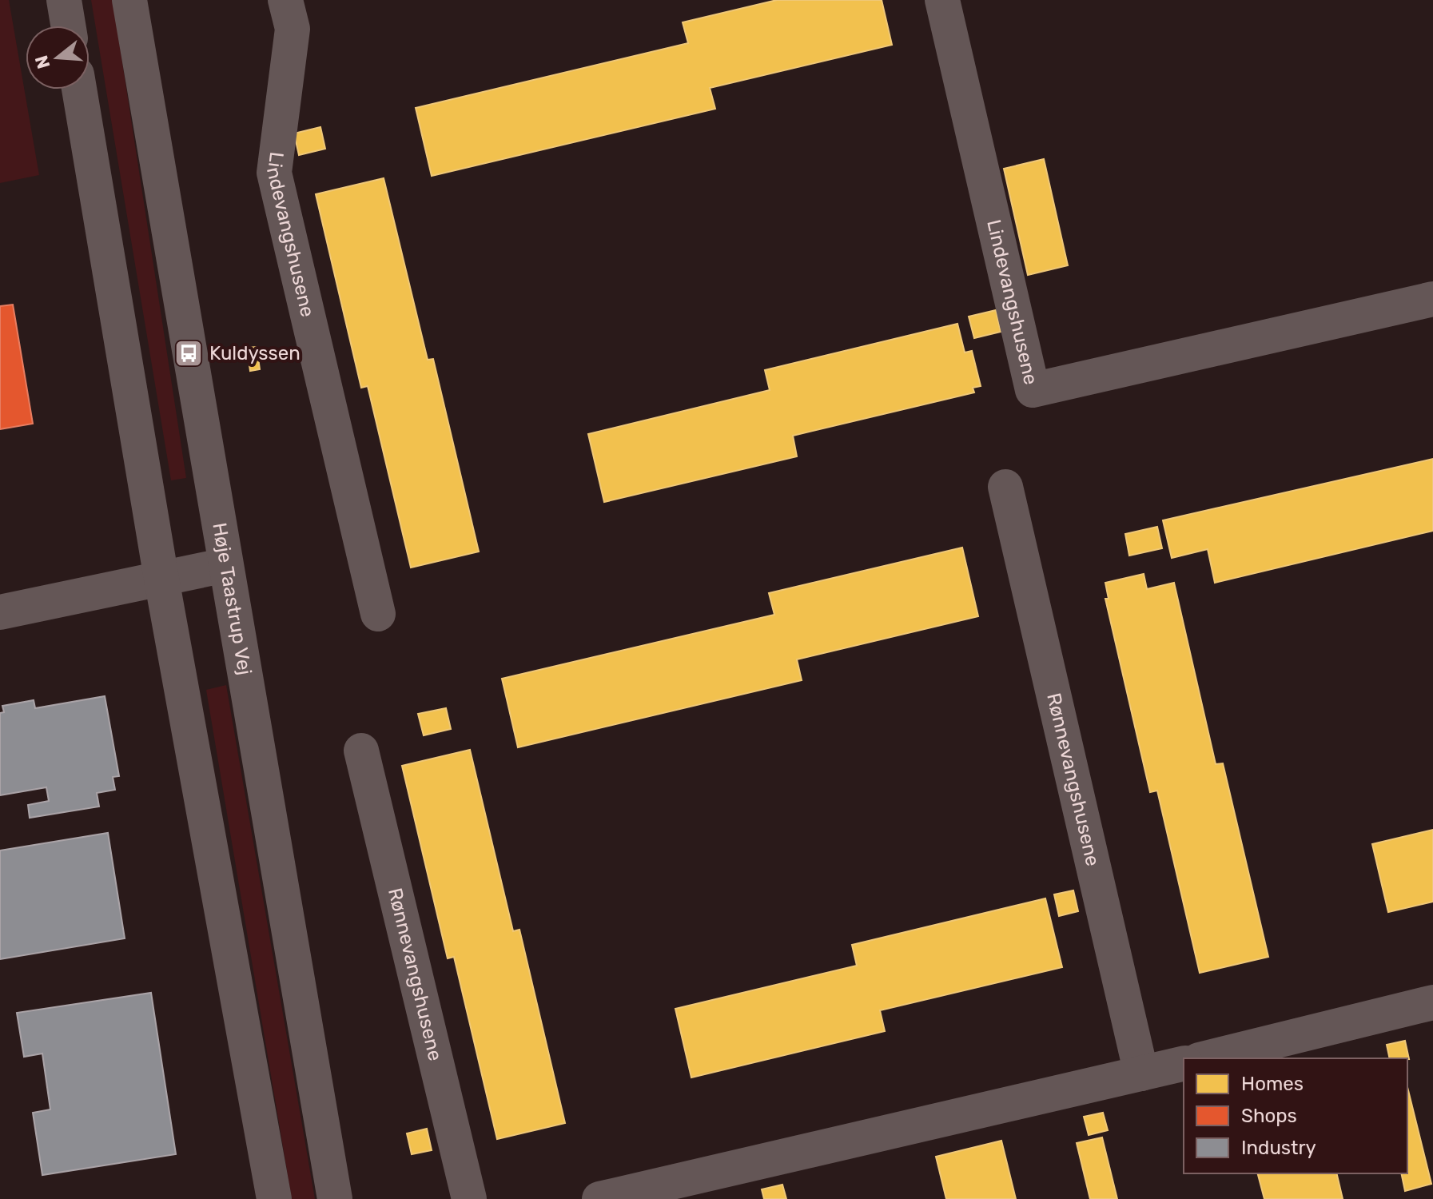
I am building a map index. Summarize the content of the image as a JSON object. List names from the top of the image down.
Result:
{
  "streets": {
    "street": ["Lindevangshusene", "Høje Taastrup Vej", "Rønnevangshusene"]
  },
  "places": {
    "bus stop": ["Kuldyssen"]
  },
  "legend": ["Homes", "Shops", "Industry"],
  "north": "left"
}
